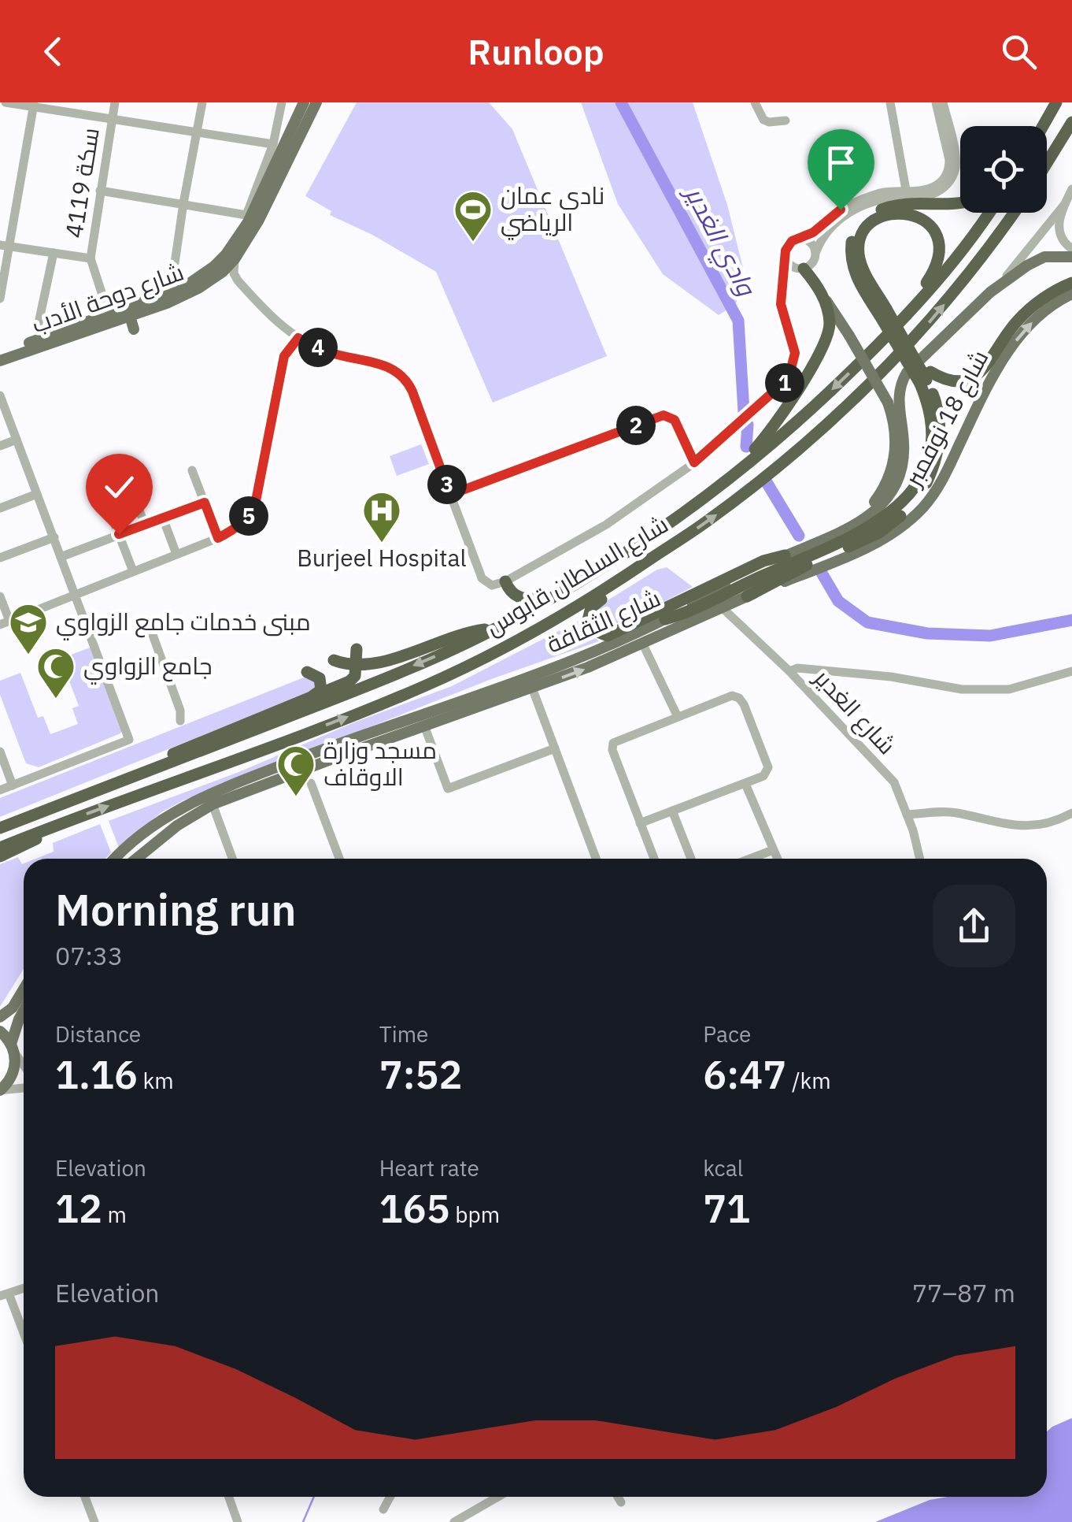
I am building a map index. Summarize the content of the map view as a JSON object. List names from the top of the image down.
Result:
{
  "streets": {
    "highway": ["شارع السلطان قابوس"],
    "main road": ["شارع دوحة الأدب", "شارع 18 نوفمبر", "شارع الثقافة"],
    "street": ["سكة 4119", "شارع الغدير"]
  },
  "crossings": [
    ["سكة 4119", "شارع دوحة الأدب"],
    ["شارع 18 نوفمبر", "شارع الثقافة"],
    ["شارع 18 نوفمبر", "شارع الغدير"],
    ["شارع الثقافة", "شارع الغدير"]
  ],
  "one_way": ["شارع 18 نوفمبر"],
  "water": ["وادي الغدير"],
  "places": {
    "sports": ["نادي عمان الرياضي"],
    "hospital": ["Burjeel Hospital"],
    "school or university": ["مبنى خدمات جامع الزواوي"],
    "mosque": ["جامع الزواوي", "مسجد وزارة الاوقاف"]
  },
  "page": {
    "header": "Runloop",
    "pins": [
      "4",
      "1",
      "2",
      "3",
      "5"
    ],
    "heading": ["Morning run", "07:33"],
    "stats": [
      ["Distance", "1.16 km"],
      ["Time", "7:52"],
      ["Pace", "6:47 /km"],
      ["Elevation", "12 m"],
      ["Heart rate", "165 bpm"],
      ["kcal", "71"]
    ],
    "chart": ["Elevation", "77–87 m"]
  }
}
